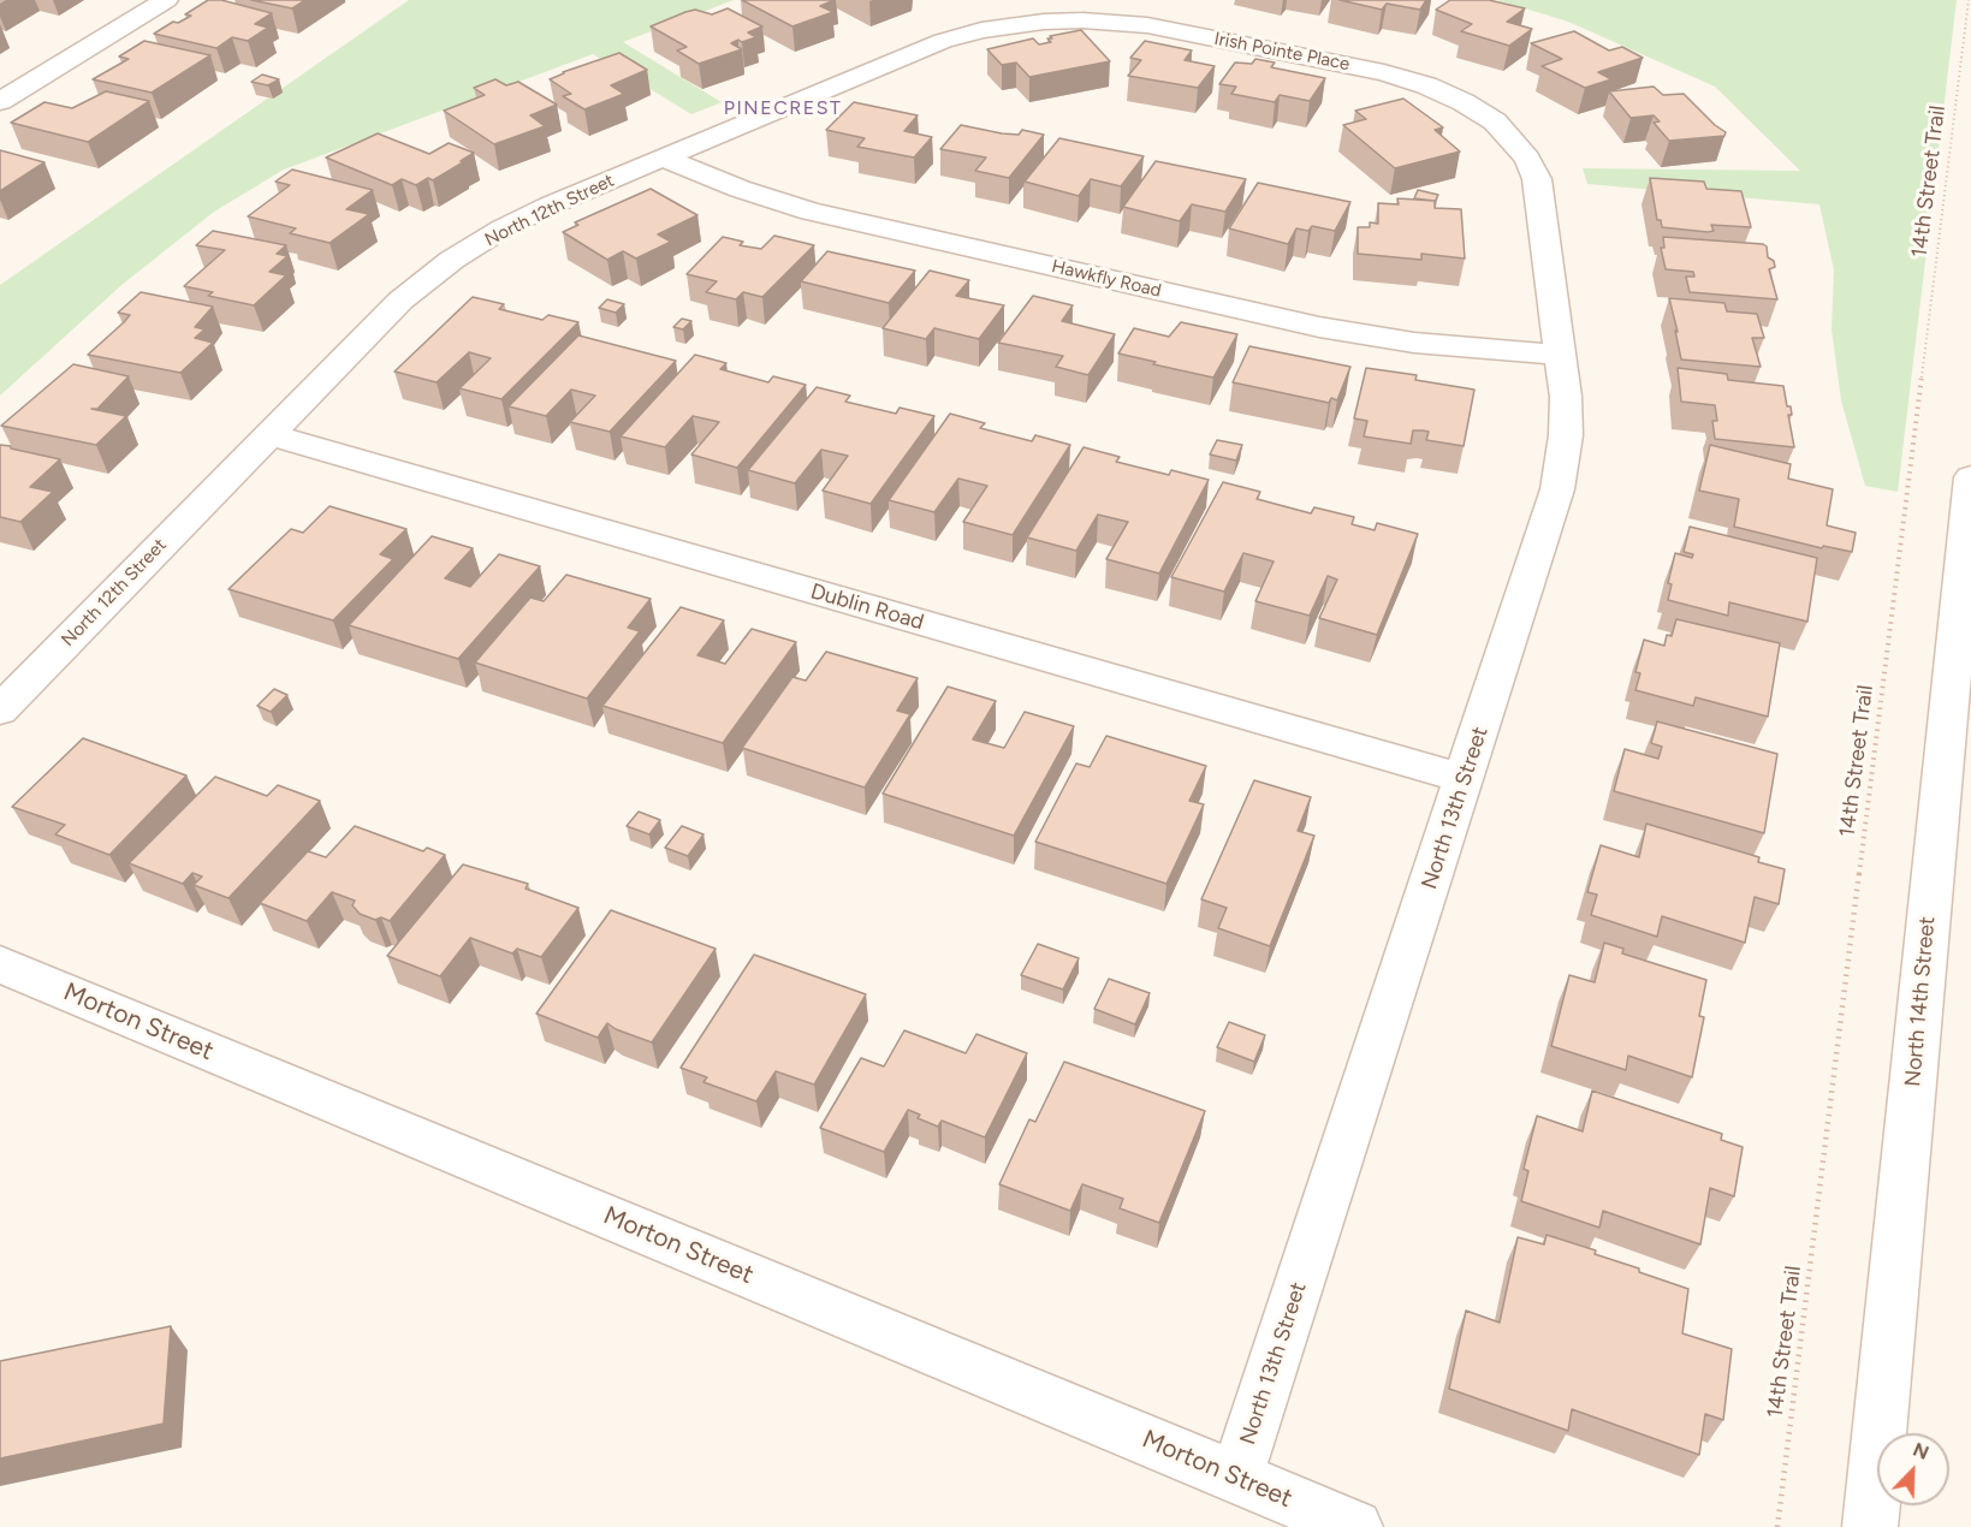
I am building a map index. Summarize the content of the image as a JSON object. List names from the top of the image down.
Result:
{
  "streets": {
    "street": [
      "Irish Pointe Place",
      "North 12th Street",
      "Hawkfly Road",
      "Dublin Road",
      "North 13th Street",
      "North 14th Street",
      "Morton Street"
    ],
    "path": ["14th Street Trail"]
  },
  "crossings": [
    ["Irish Pointe Place", "North 12th Street"],
    ["Irish Pointe Place", "North 13th Street"],
    ["North 12th Street", "Hawkfly Road"],
    ["North 12th Street", "Dublin Road"],
    ["Hawkfly Road", "North 13th Street"],
    ["Dublin Road", "North 13th Street"],
    ["North 13th Street", "Morton Street"]
  ],
  "districts": ["PINECREST"],
  "north": "top right"
}
